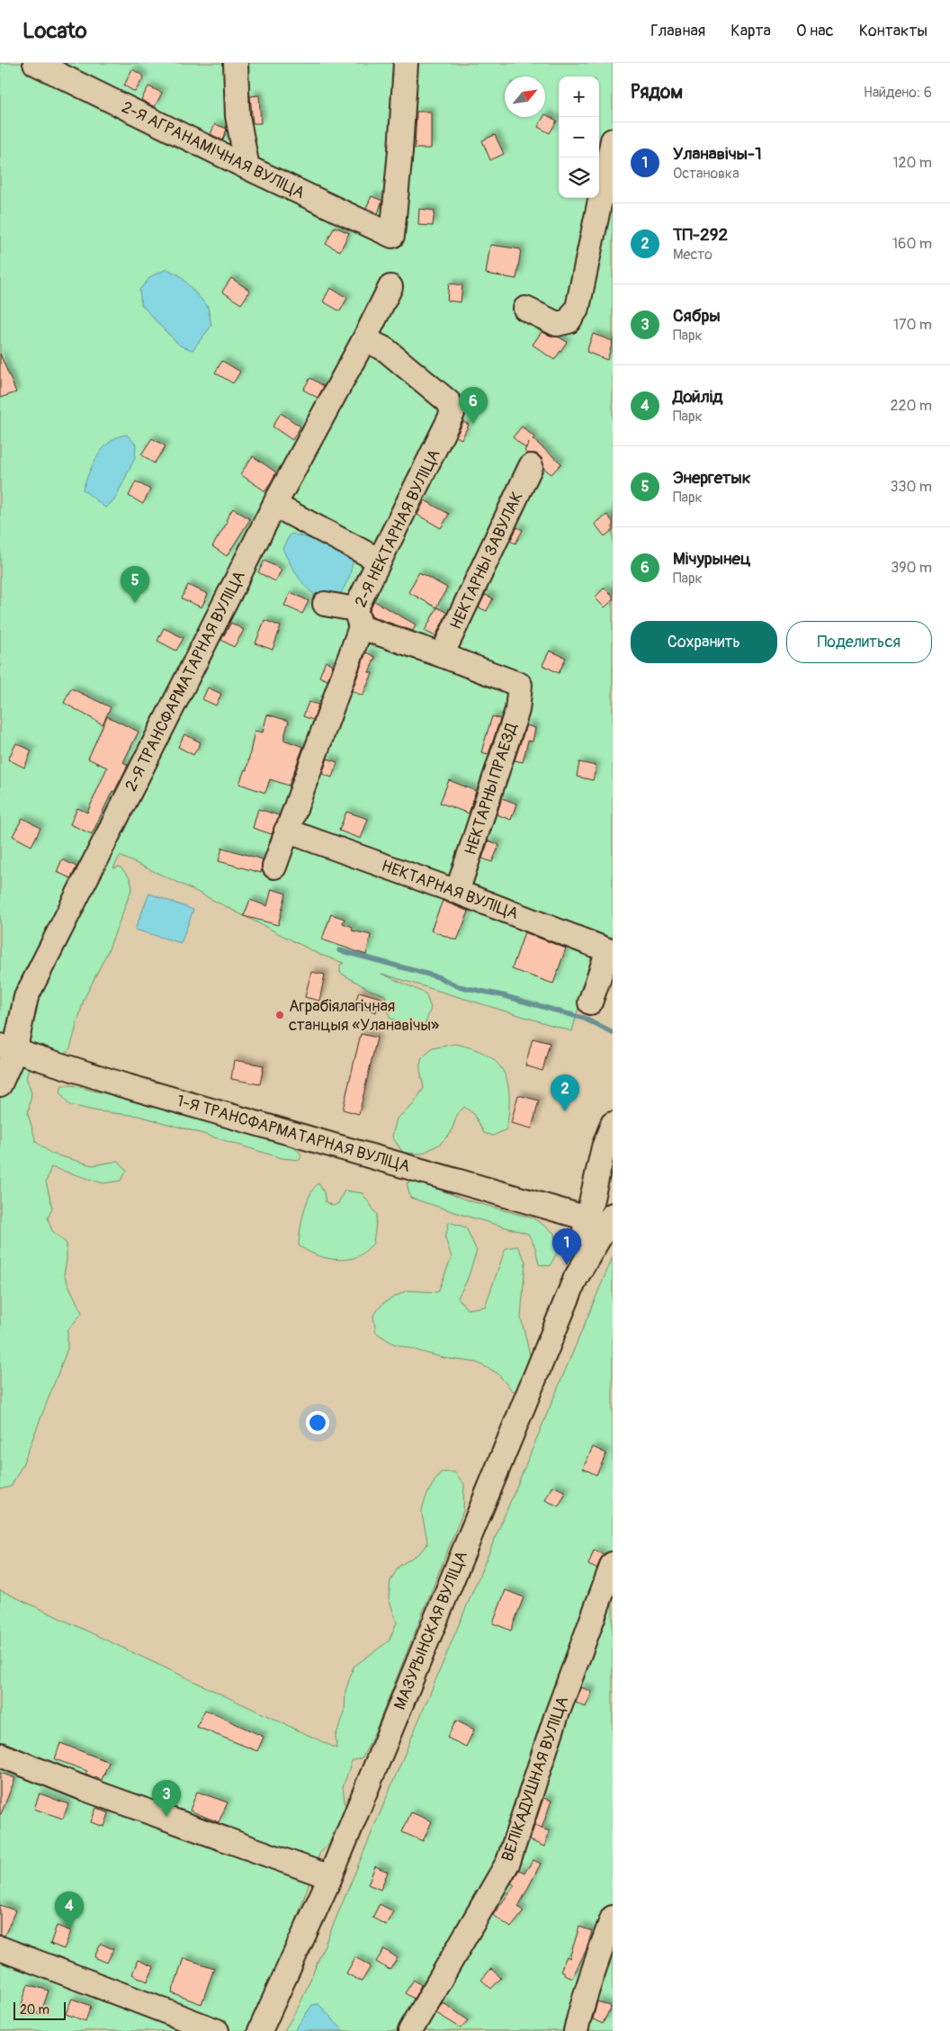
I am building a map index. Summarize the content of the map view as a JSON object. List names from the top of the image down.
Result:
{
  "streets": {
    "street": [
      "2-Я АГРАНАМІЧНАЯ ВУЛІЦА",
      "2-Я НЕКТАРНАЯ ВУЛІЦА",
      "НЕКТАРНЫ ЗАВУЛАК",
      "2-Я ТРАНСФАРМАТАРНАЯ ВУЛІЦА",
      "НЕКТАРНЫ ПРАЕЗД",
      "НЕКТАРНАЯ ВУЛІЦА",
      "1-Я ТРАНСФАРМАТАРНАЯ ВУЛІЦА",
      "МАЗУРЫНСКАЯ ВУЛІЦА",
      "ВЕЛІКАДУШНАЯ ВУЛІЦА"
    ]
  },
  "crossings": [
    ["2-Я НЕКТАРНАЯ ВУЛІЦА", "2-Я ТРАНСФАРМАТАРНАЯ ВУЛІЦА"],
    ["2-Я НЕКТАРНАЯ ВУЛІЦА", "НЕКТАРНАЯ ВУЛІЦА"],
    ["НЕКТАРНЫ ЗАВУЛАК", "НЕКТАРНЫ ПРАЕЗД"],
    ["2-Я ТРАНСФАРМАТАРНАЯ ВУЛІЦА", "1-Я ТРАНСФАРМАТАРНАЯ ВУЛІЦА"],
    ["НЕКТАРНЫ ПРАЕЗД", "НЕКТАРНАЯ ВУЛІЦА"],
    ["1-Я ТРАНСФАРМАТАРНАЯ ВУЛІЦА", "МАЗУРЫНСКАЯ ВУЛІЦА"]
  ],
  "places": ["Аграбіялагічная станцыя «Уланавічы»"],
  "scale_bar": "20 m",
  "north": "top right",
  "page": {
    "header": "Locato",
    "nav": [
      "Главная",
      "Карта",
      "О нас",
      "Контакты"
    ],
    "heading": ["Рядом", "Найдено: 6"],
    "map_buttons": ["+", "−"],
    "list": [
      {
        "mark": "1",
        "name": "Уланавічы-1",
        "note": "Остановка",
        "value": "120 m"
      },
      {
        "mark": "2",
        "name": "ТП-292",
        "note": "Место",
        "value": "160 m"
      },
      {
        "mark": "3",
        "name": "Сябры",
        "note": "Парк",
        "value": "170 m"
      },
      {
        "mark": "4",
        "name": "Дойлід",
        "note": "Парк",
        "value": "220 m"
      },
      {
        "mark": "5",
        "name": "Энергетык",
        "note": "Парк",
        "value": "330 m"
      },
      {
        "mark": "6",
        "name": "Мічурынец",
        "note": "Парк",
        "value": "390 m"
      }
    ],
    "pins": [
      "6",
      "5",
      "2",
      "1",
      "3",
      "4"
    ],
    "buttons": ["Сохранить", "Поделиться"],
    "scale": "20 m"
  }
}
